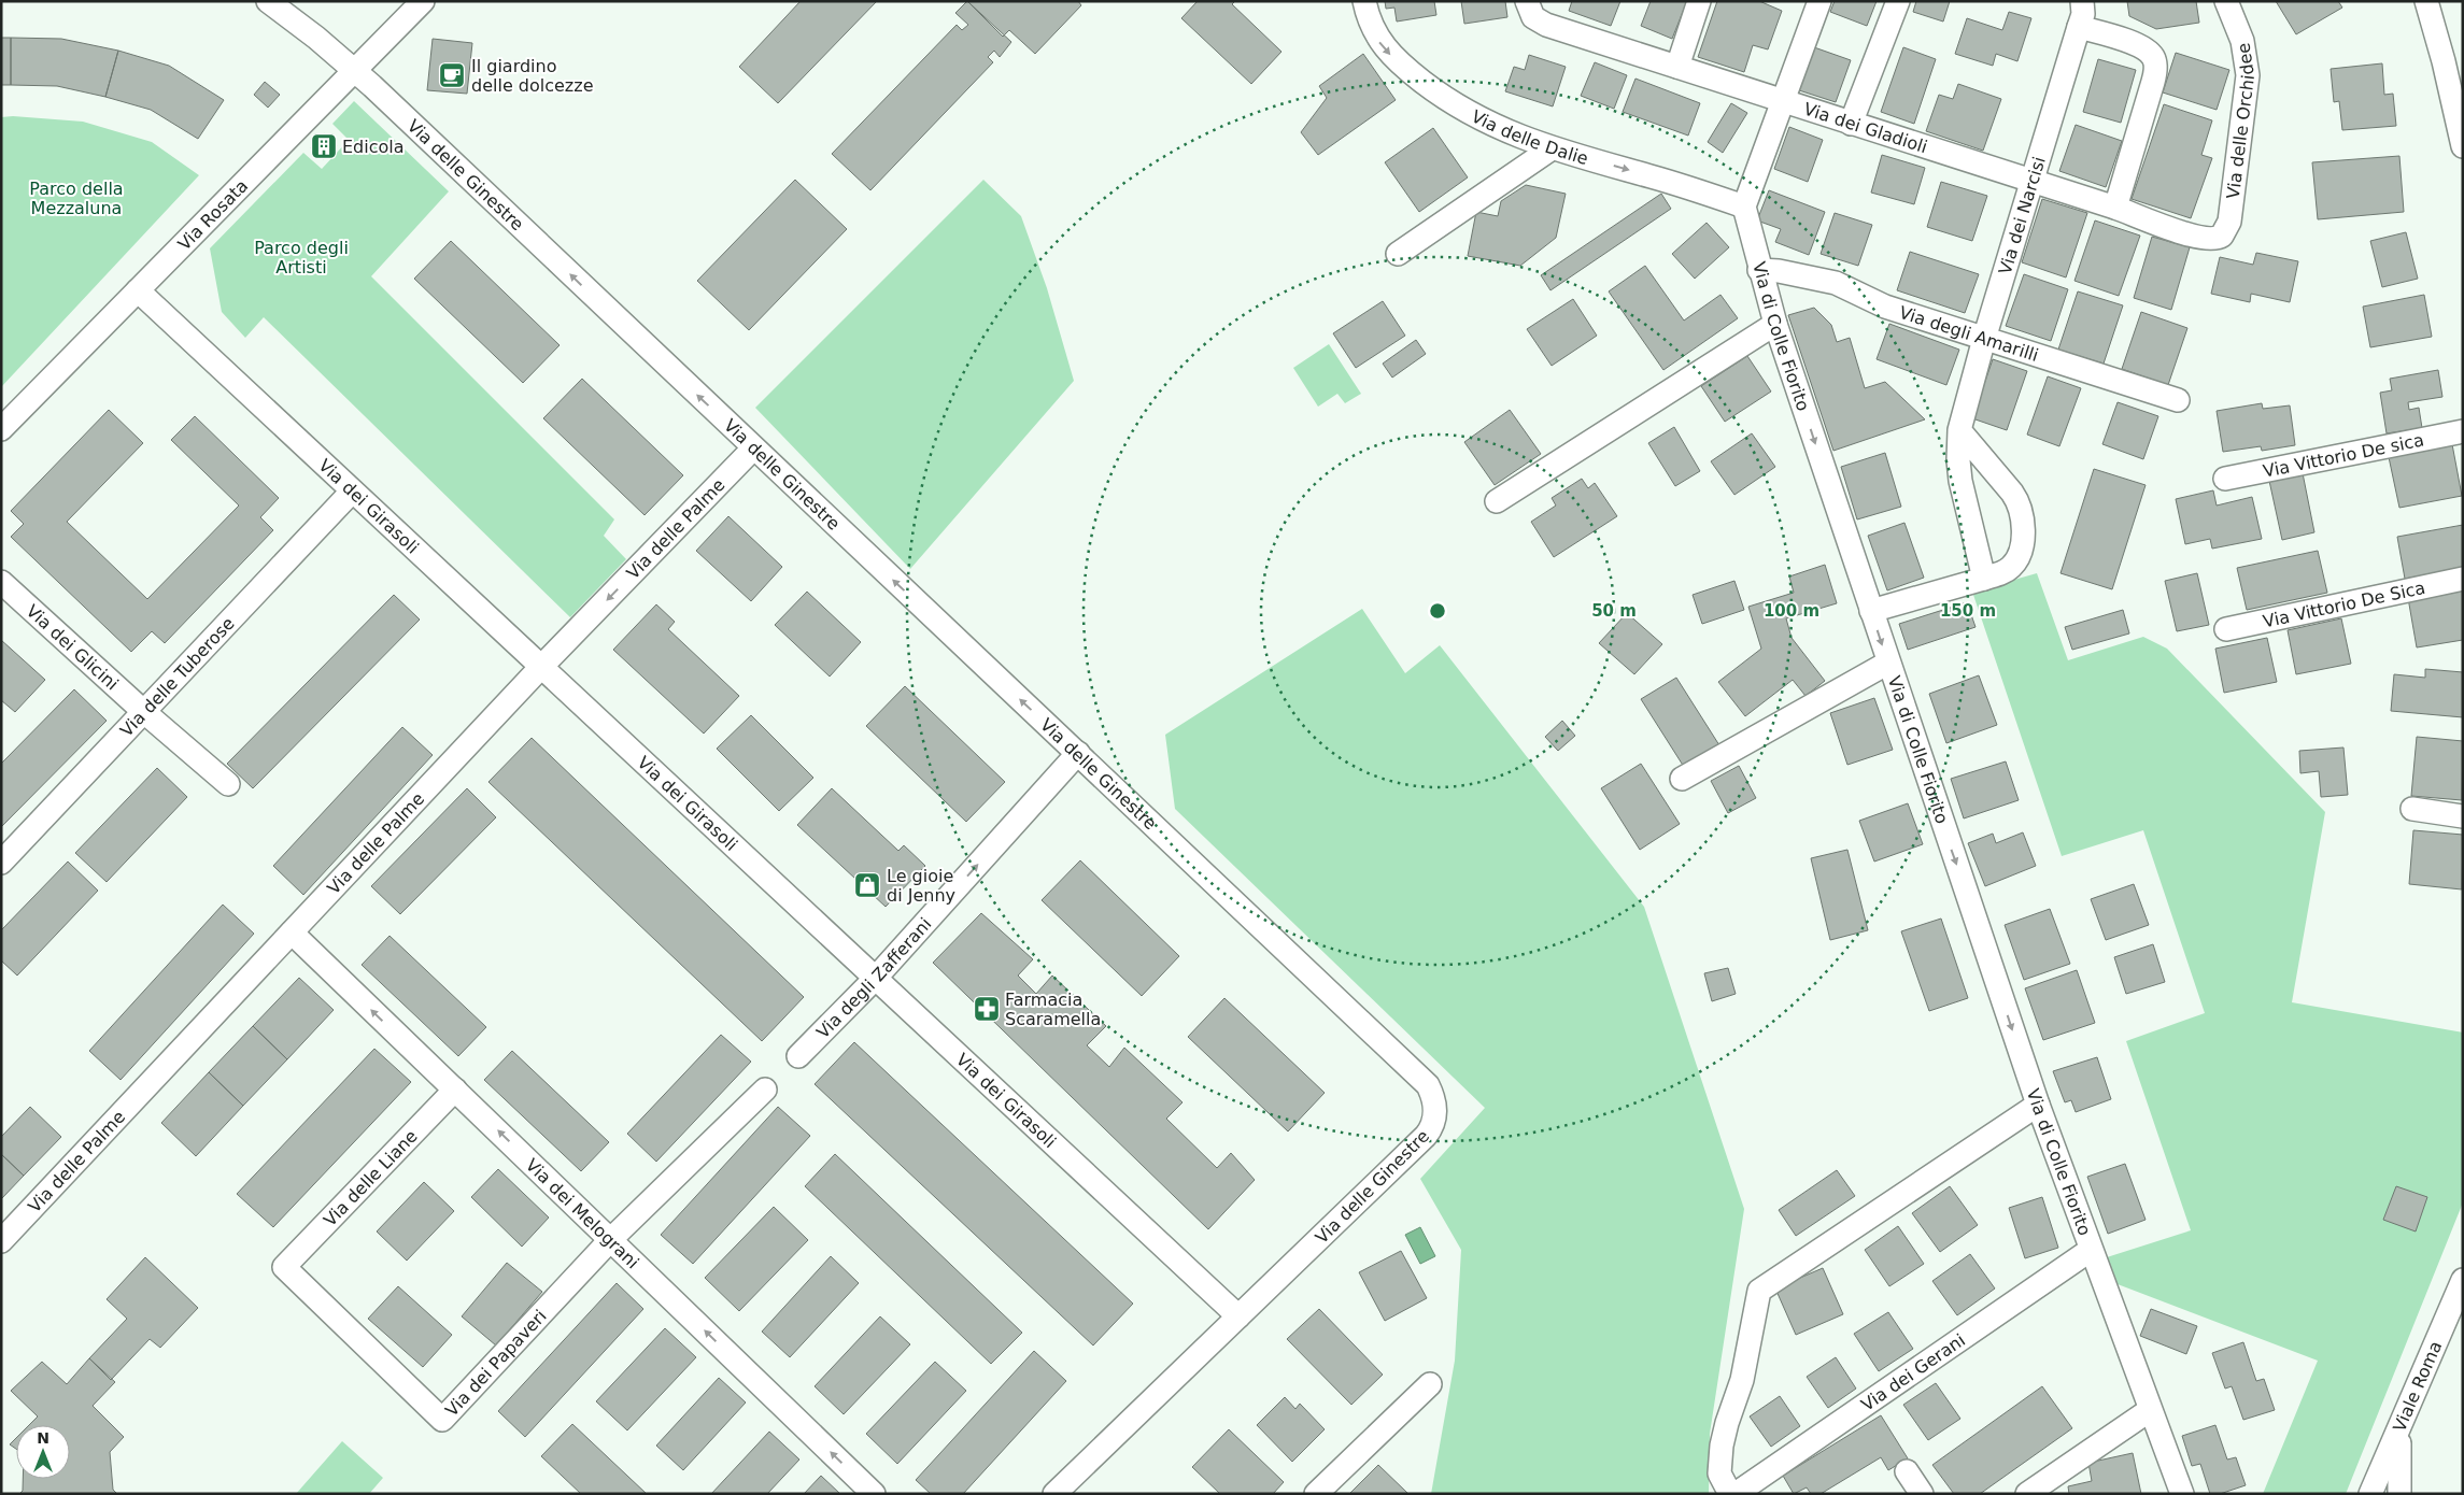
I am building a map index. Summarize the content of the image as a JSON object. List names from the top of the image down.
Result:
{
  "streets": {
    "street": [
      "Via delle Orchidee",
      "Via dei Gladioli",
      "Via delle Dalie",
      "Via delle Ginestre",
      "Via Rosata",
      "Via dei Narcisi",
      "Via degli Amarilli",
      "Via di Colle Fiorito",
      "Via Vittorio De sica",
      "Via dei Girasoli",
      "Via delle Palme",
      "Via Vittorio De Sica",
      "Via dei Glicini",
      "Via delle Tuberose",
      "Via degli Zafferani",
      "Via delle Liane",
      "Via dei Melograni",
      "Via dei Papaveri",
      "Via dei Gerani",
      "Viale Roma"
    ]
  },
  "crossings": [
    ["Via delle Orchidee", "Via dei Gladioli"],
    ["Via dei Gladioli", "Via dei Narcisi"],
    ["Via delle Dalie", "Via di Colle Fiorito"],
    ["Via delle Ginestre", "Via Rosata"],
    ["Via delle Ginestre", "Via dei Girasoli"],
    ["Via delle Ginestre", "Via delle Palme"],
    ["Via delle Ginestre", "Via degli Zafferani"],
    ["Via Rosata", "Via dei Girasoli"],
    ["Via dei Narcisi", "Via degli Amarilli"],
    ["Via degli Amarilli", "Via di Colle Fiorito"],
    ["Via di Colle Fiorito", "Via dei Gerani"],
    ["Via dei Girasoli", "Via delle Palme"],
    ["Via dei Girasoli", "Via delle Tuberose"],
    ["Via dei Girasoli", "Via degli Zafferani"],
    ["Via delle Palme", "Via dei Melograni"],
    ["Via dei Glicini", "Via delle Tuberose"],
    ["Via delle Liane", "Via dei Melograni"],
    ["Via delle Liane", "Via dei Papaveri"],
    ["Via dei Melograni", "Via dei Papaveri"]
  ],
  "one_way": [
    "Via delle Dalie",
    "Via delle Ginestre",
    "Via di Colle Fiorito",
    "Via degli Zafferani",
    "Via dei Melograni"
  ],
  "parks": ["Parco della Mezzaluna", "Parco degli Artisti"],
  "places": {
    "cafe": ["Il giardino delle dolcezze"],
    "building": ["Edicola"],
    "shop": ["Le gioie di Jenny"],
    "pharmacy": ["Farmacia Scaramella"]
  },
  "north": "top",
  "rings": ["50 m", "100 m", "150 m"]
}
